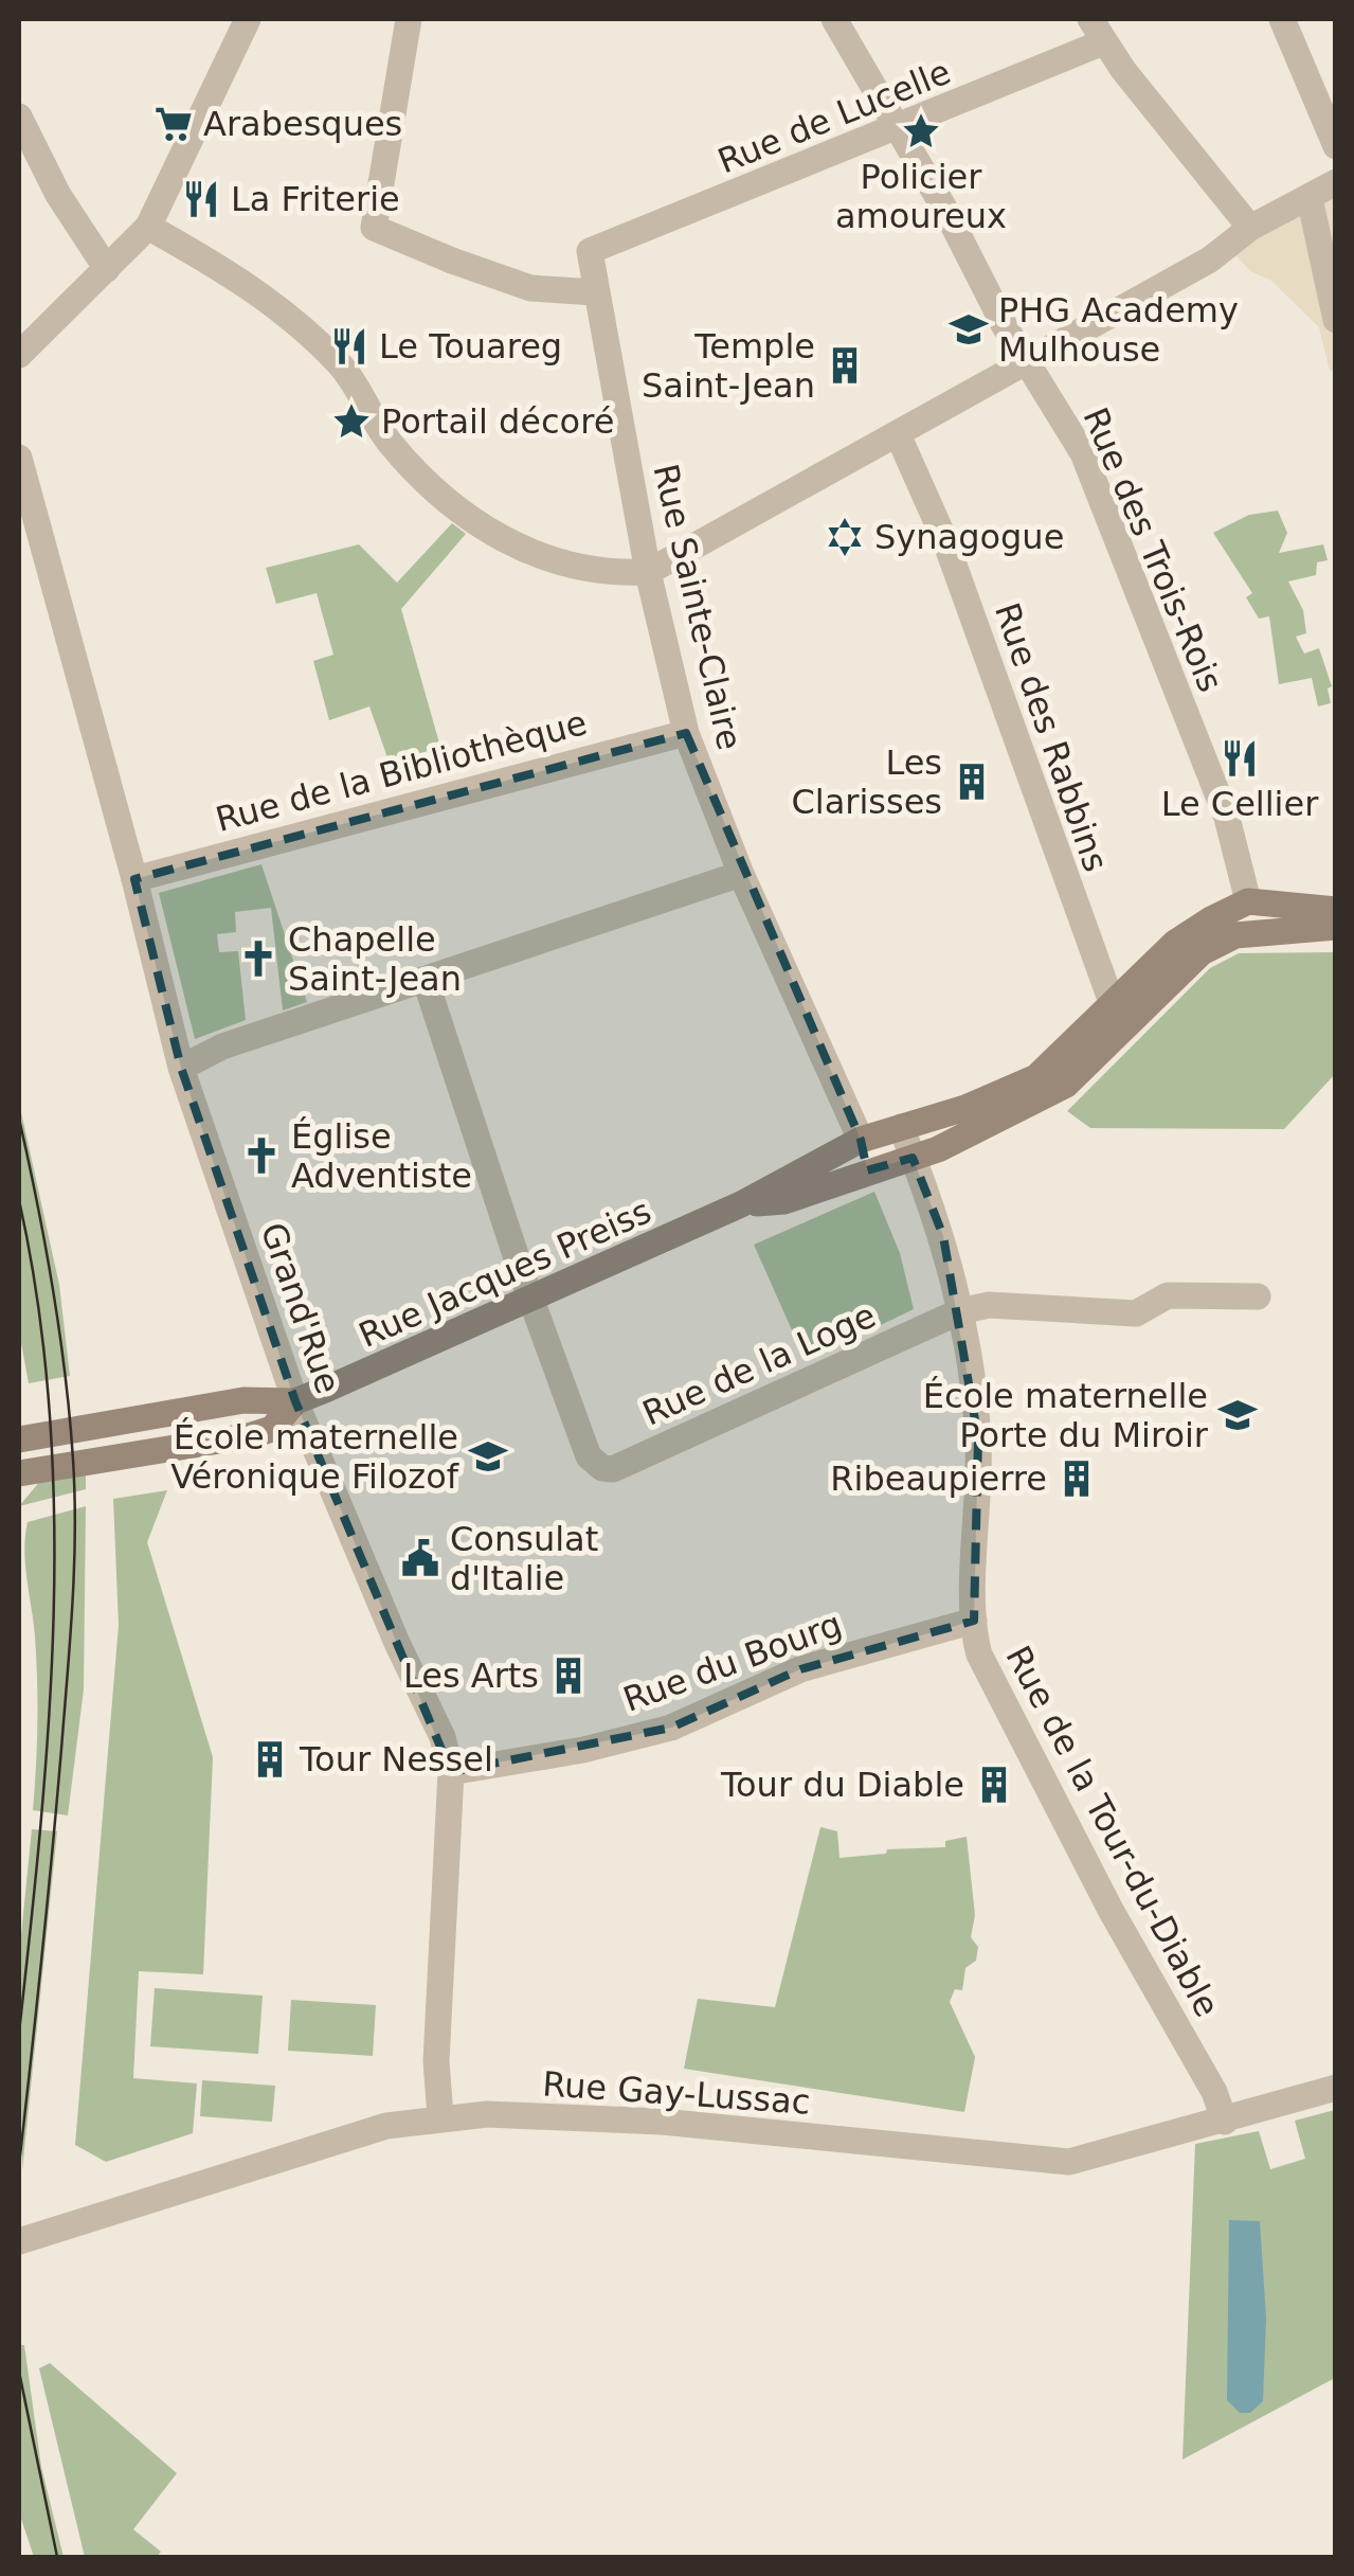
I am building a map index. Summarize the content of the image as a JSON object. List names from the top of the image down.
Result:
{
  "streets": {
    "main road": ["Rue Jacques Preiss"],
    "street": [
      "Rue de Lucelle",
      "Rue des Trois-Rois",
      "Rue Sainte-Claire",
      "Rue des Rabbins",
      "Rue de la Bibliothèque",
      "Grand'Rue",
      "Rue de la Loge",
      "Rue du Bourg",
      "Rue de la Tour-du-Diable",
      "Rue Gay-Lussac"
    ]
  },
  "crossings": [
    ["Rue de Lucelle", "Rue des Trois-Rois"],
    ["Rue de Lucelle", "Rue Sainte-Claire"],
    ["Rue des Trois-Rois", "Rue Jacques Preiss"],
    ["Rue Sainte-Claire", "Rue de la Bibliothèque"],
    ["Rue Sainte-Claire", "Rue Jacques Preiss"],
    ["Rue des Rabbins", "Rue Jacques Preiss"],
    ["Rue de la Bibliothèque", "Grand'Rue"],
    ["Rue Jacques Preiss", "Grand'Rue"],
    ["Rue Jacques Preiss", "Rue de la Loge"],
    ["Rue Jacques Preiss", "Rue de la Tour-du-Diable"],
    ["Grand'Rue", "Rue du Bourg"],
    ["Grand'Rue", "Rue Gay-Lussac"],
    ["Rue de la Loge", "Rue de la Tour-du-Diable"],
    ["Rue du Bourg", "Rue de la Tour-du-Diable"],
    ["Rue de la Tour-du-Diable", "Rue Gay-Lussac"]
  ],
  "places": {
    "supermarket": ["Arabesques"],
    "place": ["Policier amoureux", "Portail décoré"],
    "restaurant": ["La Friterie", "Le Touareg", "Le Cellier"],
    "school or university": ["PHG Academy Mulhouse", "École maternelle Porte du Miroir", "École maternelle Véronique Filozof"],
    "building": [
      "Temple Saint-Jean",
      "Les Clarisses",
      "Ribeaupierre",
      "Les Arts",
      "Tour Nessel",
      "Tour du Diable"
    ],
    "synagogue": ["Synagogue"],
    "church": ["Chapelle Saint-Jean", "Église Adventiste"],
    "public building": ["Consulat d'Italie"]
  }
}
